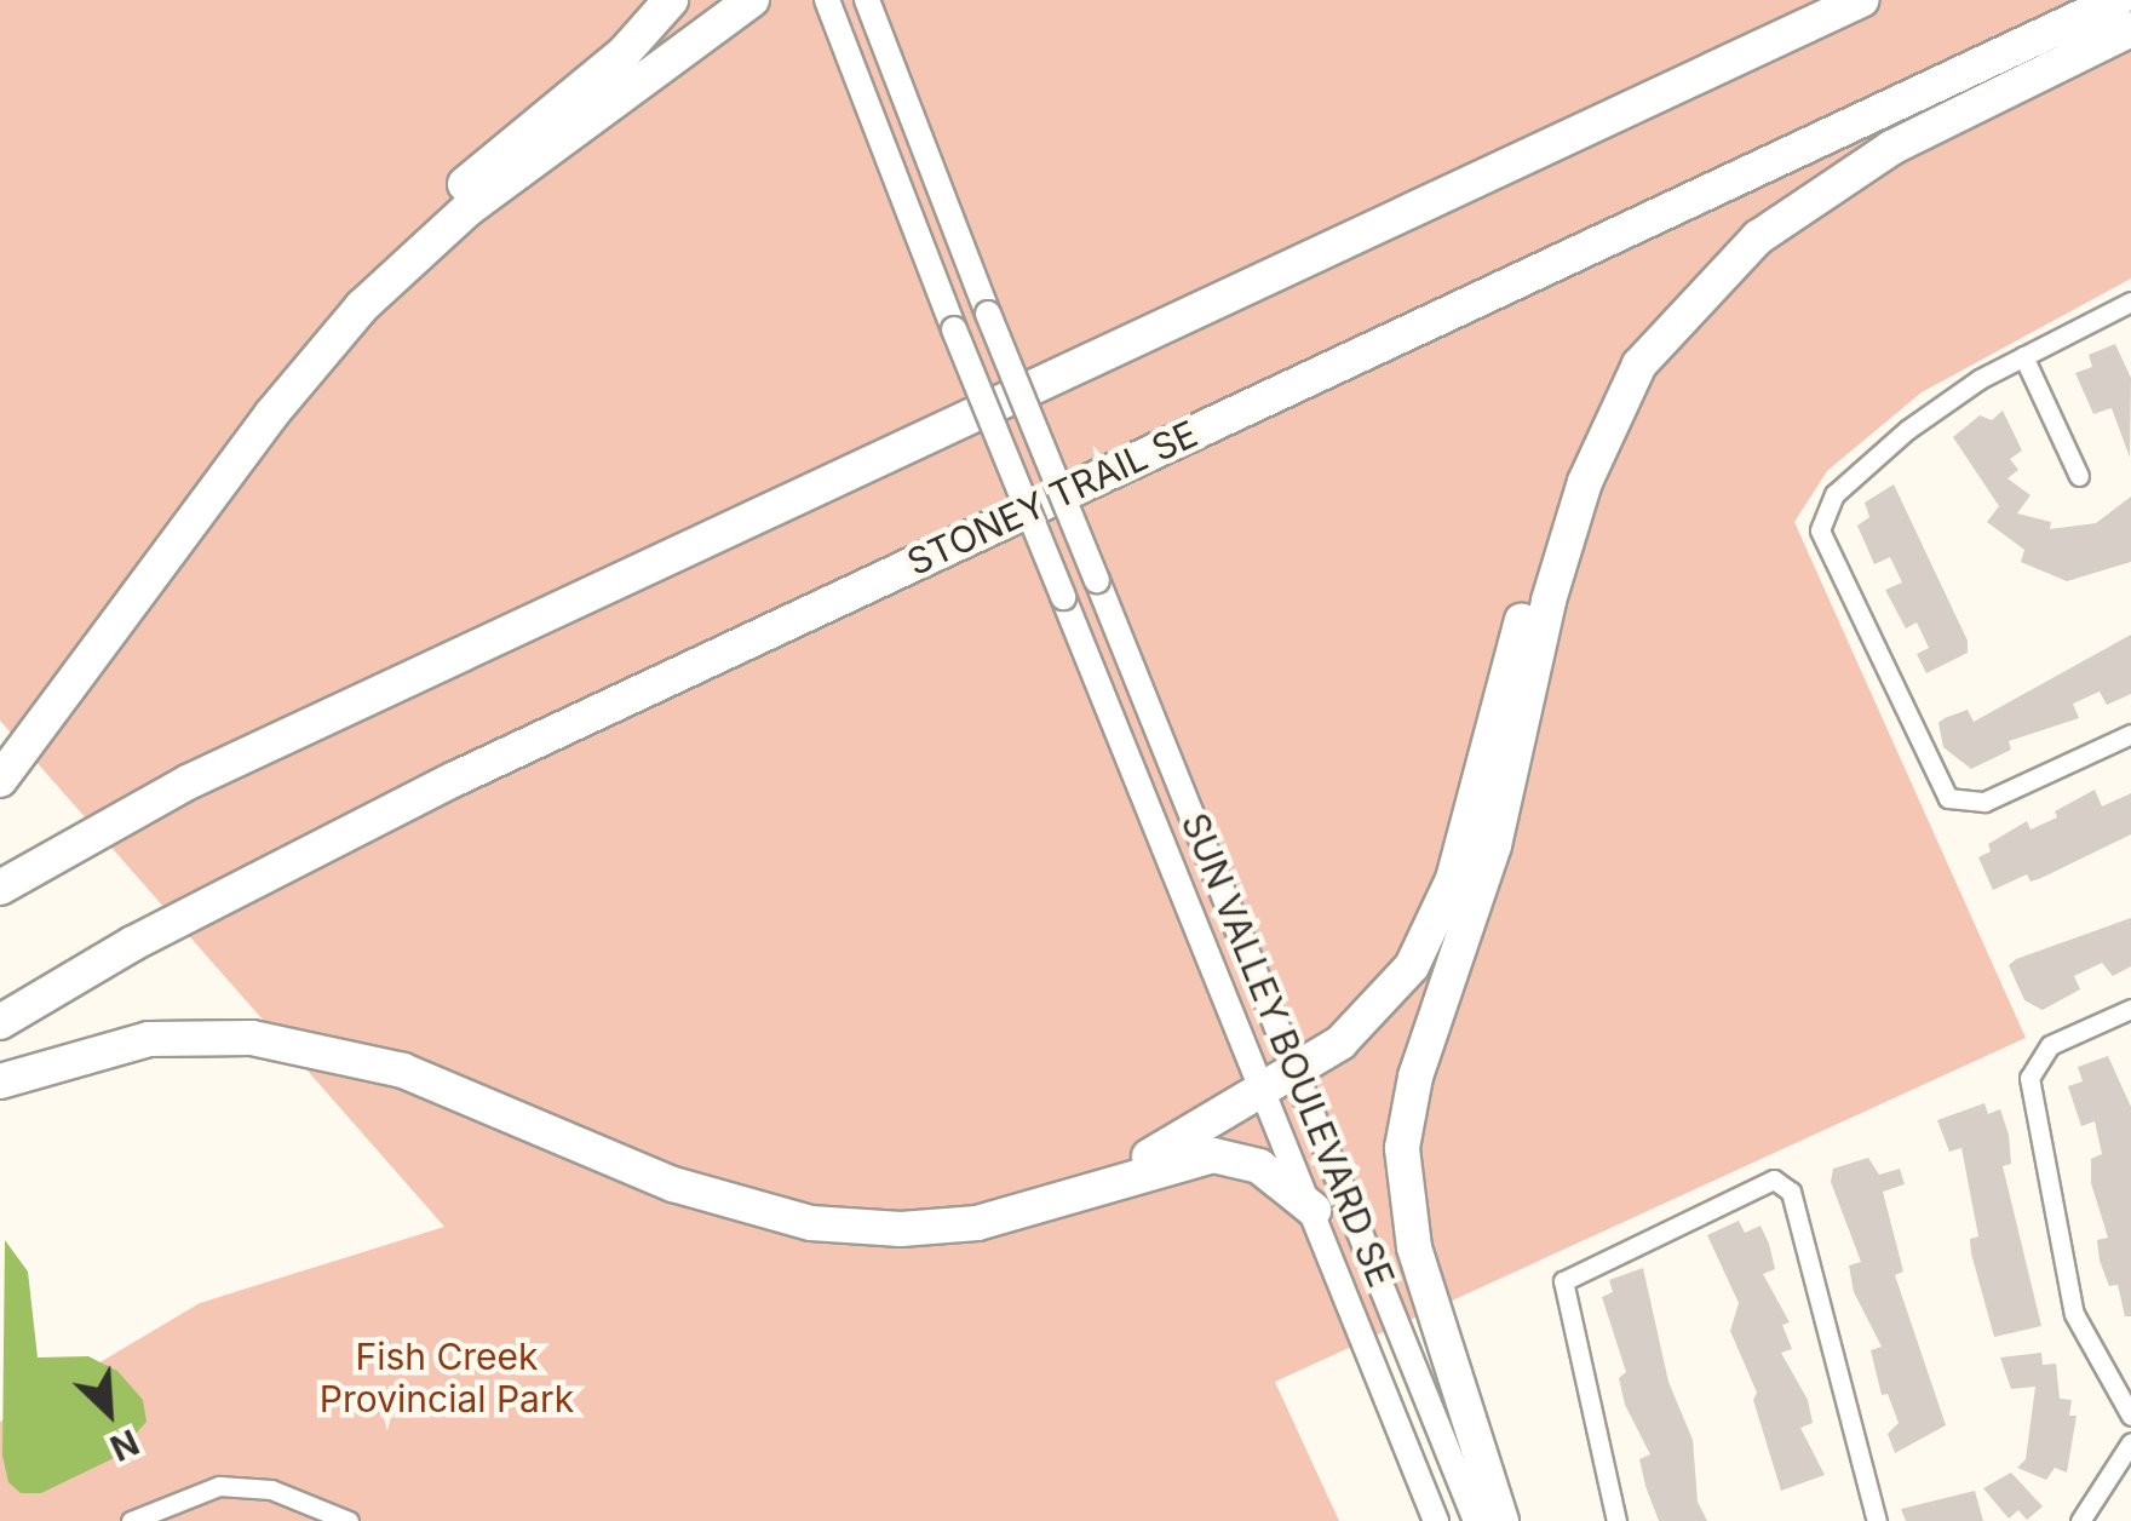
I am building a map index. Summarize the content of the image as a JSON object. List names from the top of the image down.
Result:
{
  "streets": {
    "highway": ["STONEY TRAIL SE"],
    "main road": ["SUN VALLEY BOULEVARD SE"]
  },
  "parks": ["Fish Creek Provincial Park"],
  "north": "bottom right"
}
